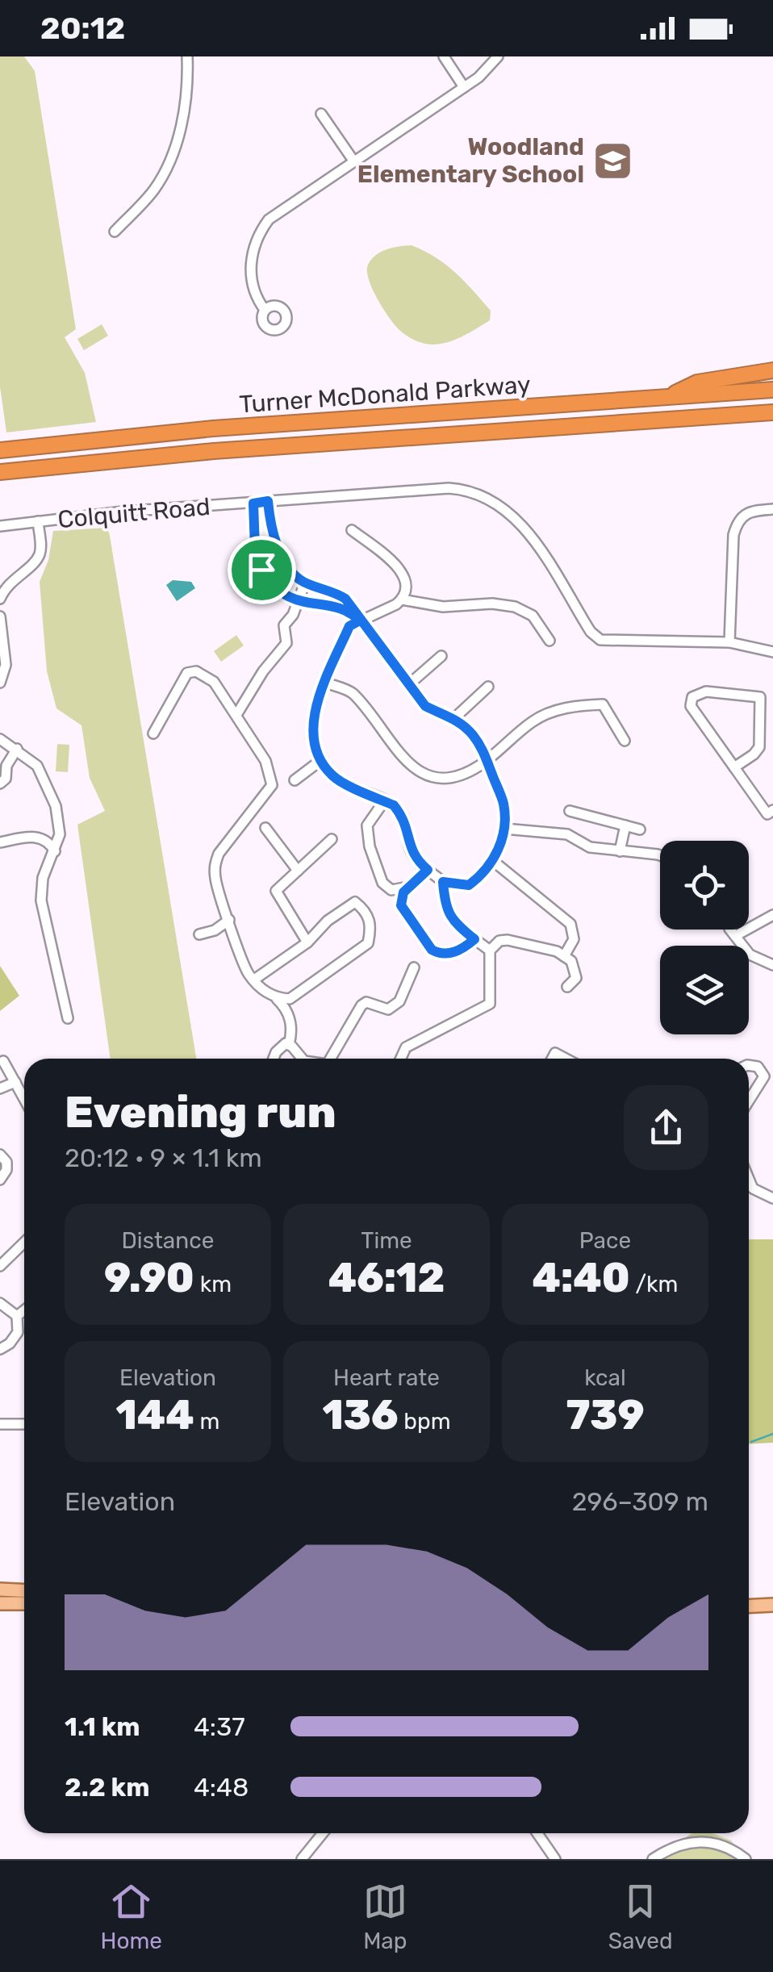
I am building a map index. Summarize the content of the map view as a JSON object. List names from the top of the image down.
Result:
{
  "streets": {
    "highway": ["Turner McDonald Parkway"],
    "street": ["Colquitt Road"]
  },
  "places": {
    "school or university": ["Woodland Elementary School"]
  },
  "page": {
    "status": "20:12",
    "heading": ["Evening run", "20:12 · 9 × 1.1 km"],
    "stats": [
      ["Distance", "9.90 km"],
      ["Time", "46:12"],
      ["Pace", "4:40 /km"],
      ["Elevation", "144 m"],
      ["Heart rate", "136 bpm"],
      ["kcal", "739"]
    ],
    "chart": ["Elevation", "296–309 m"],
    "list": [
      {
        "name": "1.1 km",
        "note": "4:37"
      },
      {
        "name": "2.2 km",
        "note": "4:48"
      }
    ],
    "tabs": ["Home", "Map", "Saved"]
  }
}
